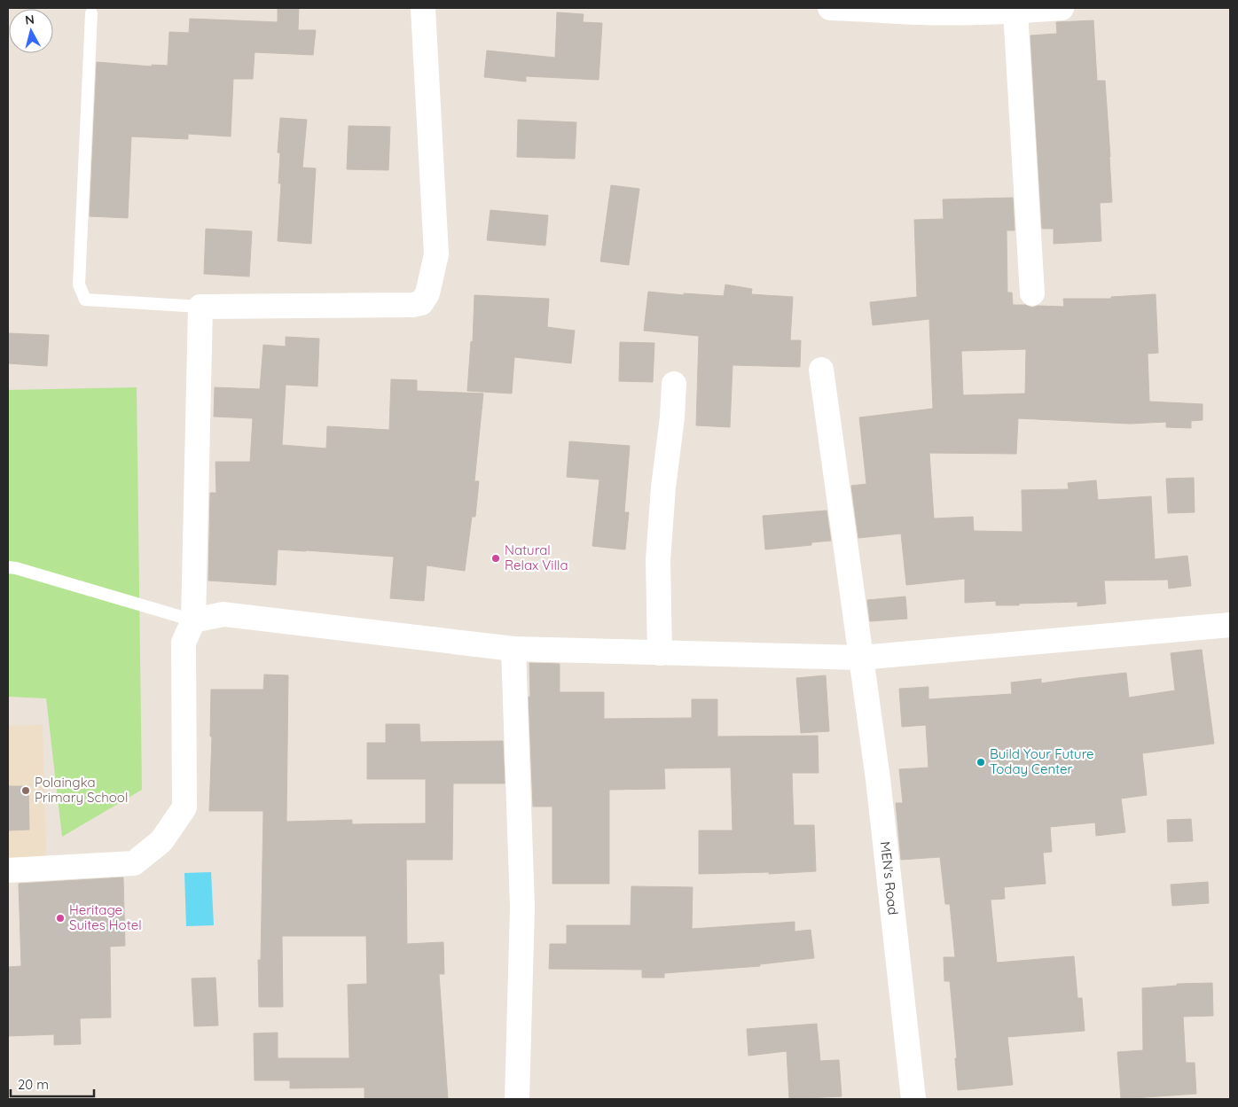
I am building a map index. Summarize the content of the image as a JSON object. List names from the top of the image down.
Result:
{
  "streets": {
    "street": ["MEN's Road"]
  },
  "places": [
    "Natural Relax Villa",
    "Build Your Future Today Center",
    "Polaingka Primary School",
    "Heritage Suites Hotel"
  ],
  "scale_bar": "20 m",
  "north": "top"
}
